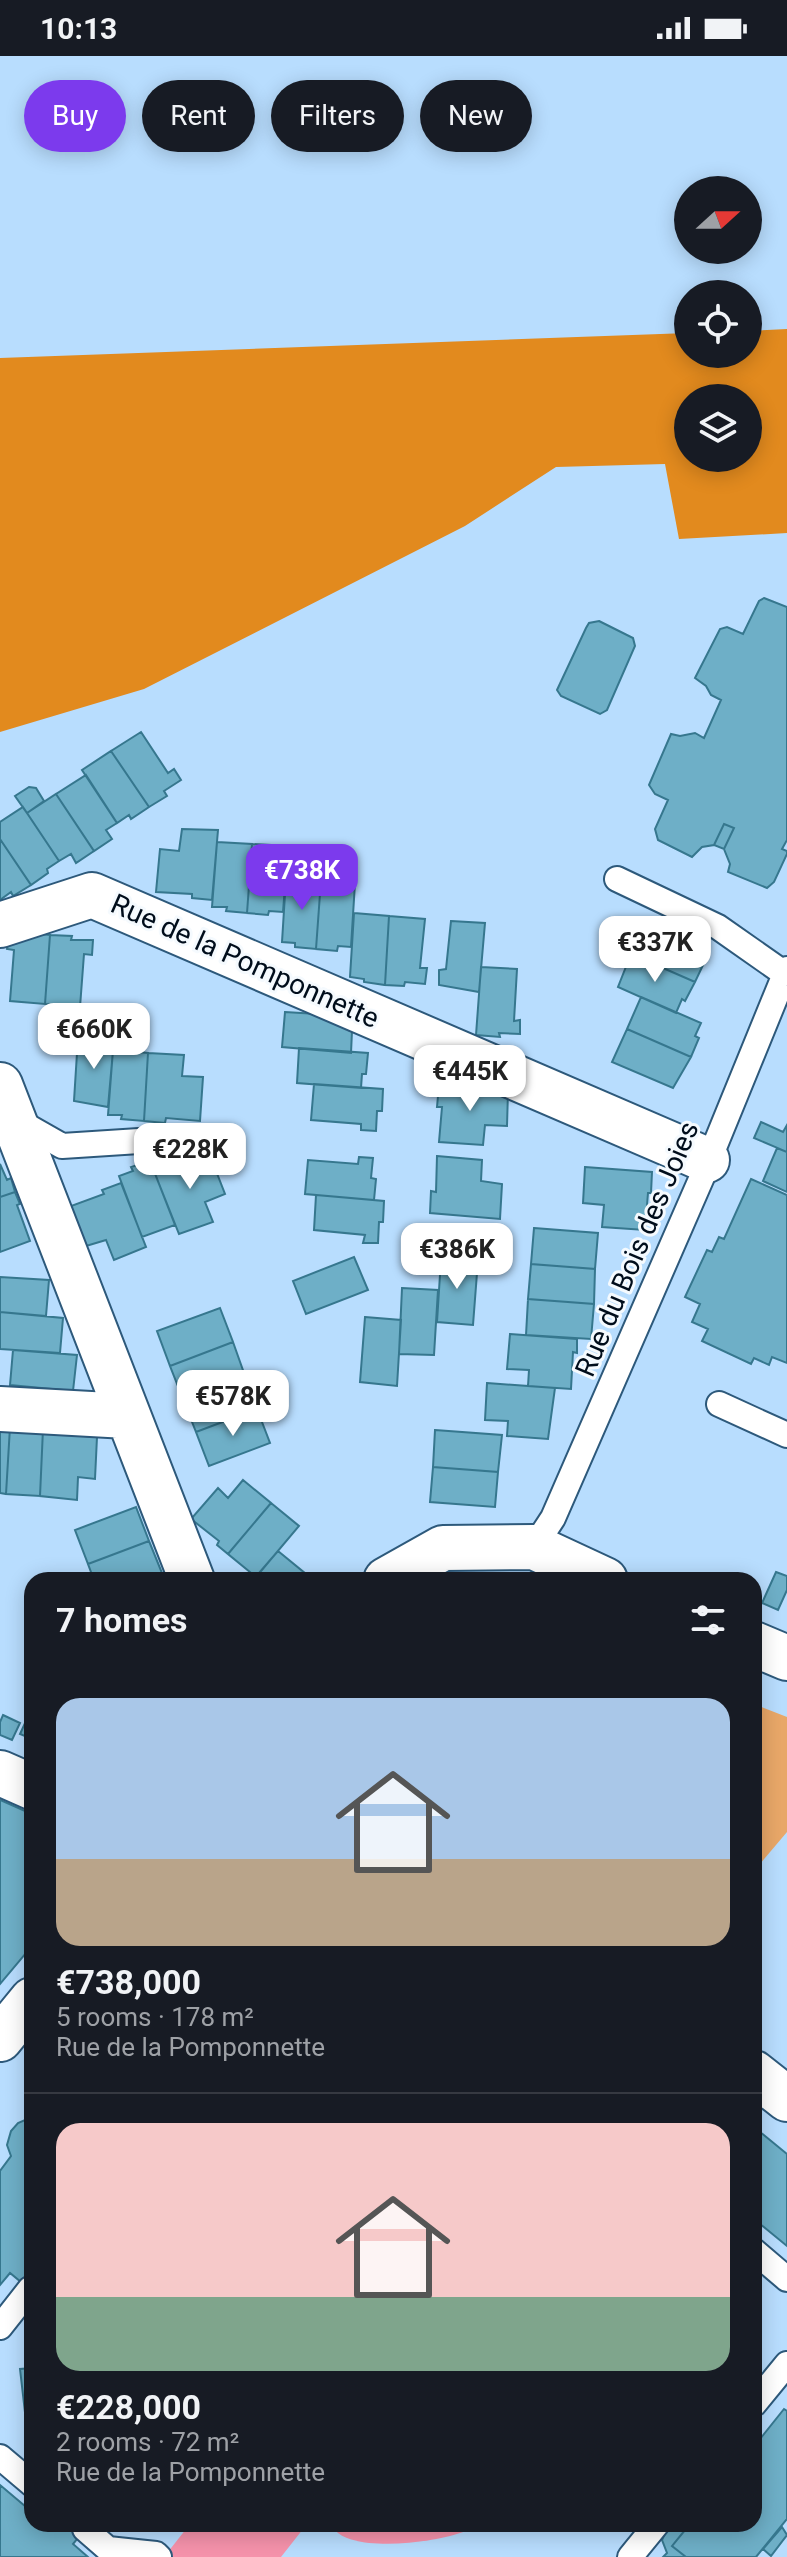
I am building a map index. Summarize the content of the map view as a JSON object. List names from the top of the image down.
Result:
{
  "streets": {
    "street": ["Rue de la Pomponnette"],
    "lane": ["Rue du Bois des Joies"]
  },
  "crossings": [
    ["Rue de la Pomponnette", "Rue du Bois des Joies"]
  ],
  "north": "right",
  "page": {
    "status": "10:13",
    "chip": [
      "Buy",
      "Rent",
      "Filters",
      "New"
    ],
    "price": [
      "€738K",
      "€337K",
      "€660K",
      "€445K",
      "€228K",
      "€386K",
      "€578K"
    ],
    "heading": "7 homes",
    "list": [
      {
        "name": "€738,000",
        "note": "5 rooms · 178 m² · Rue de la Pomponnette"
      },
      {
        "name": "€228,000",
        "note": "2 rooms · 72 m² · Rue de la Pomponnette"
      }
    ]
  }
}
